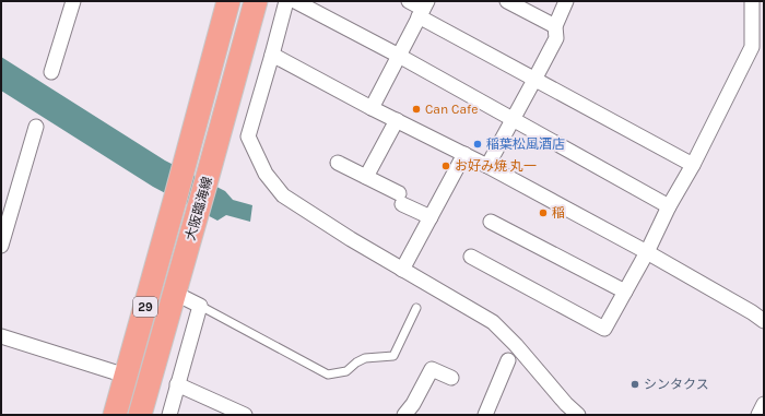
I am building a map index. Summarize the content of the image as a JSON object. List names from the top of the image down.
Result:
{
  "streets": {
    "main road": ["大阪臨海線", "29"]
  },
  "places": [
    "Can Cafe",
    "稲葉松風酒店",
    "お好み焼 丸一",
    "稲",
    "シンタクス"
  ]
}
